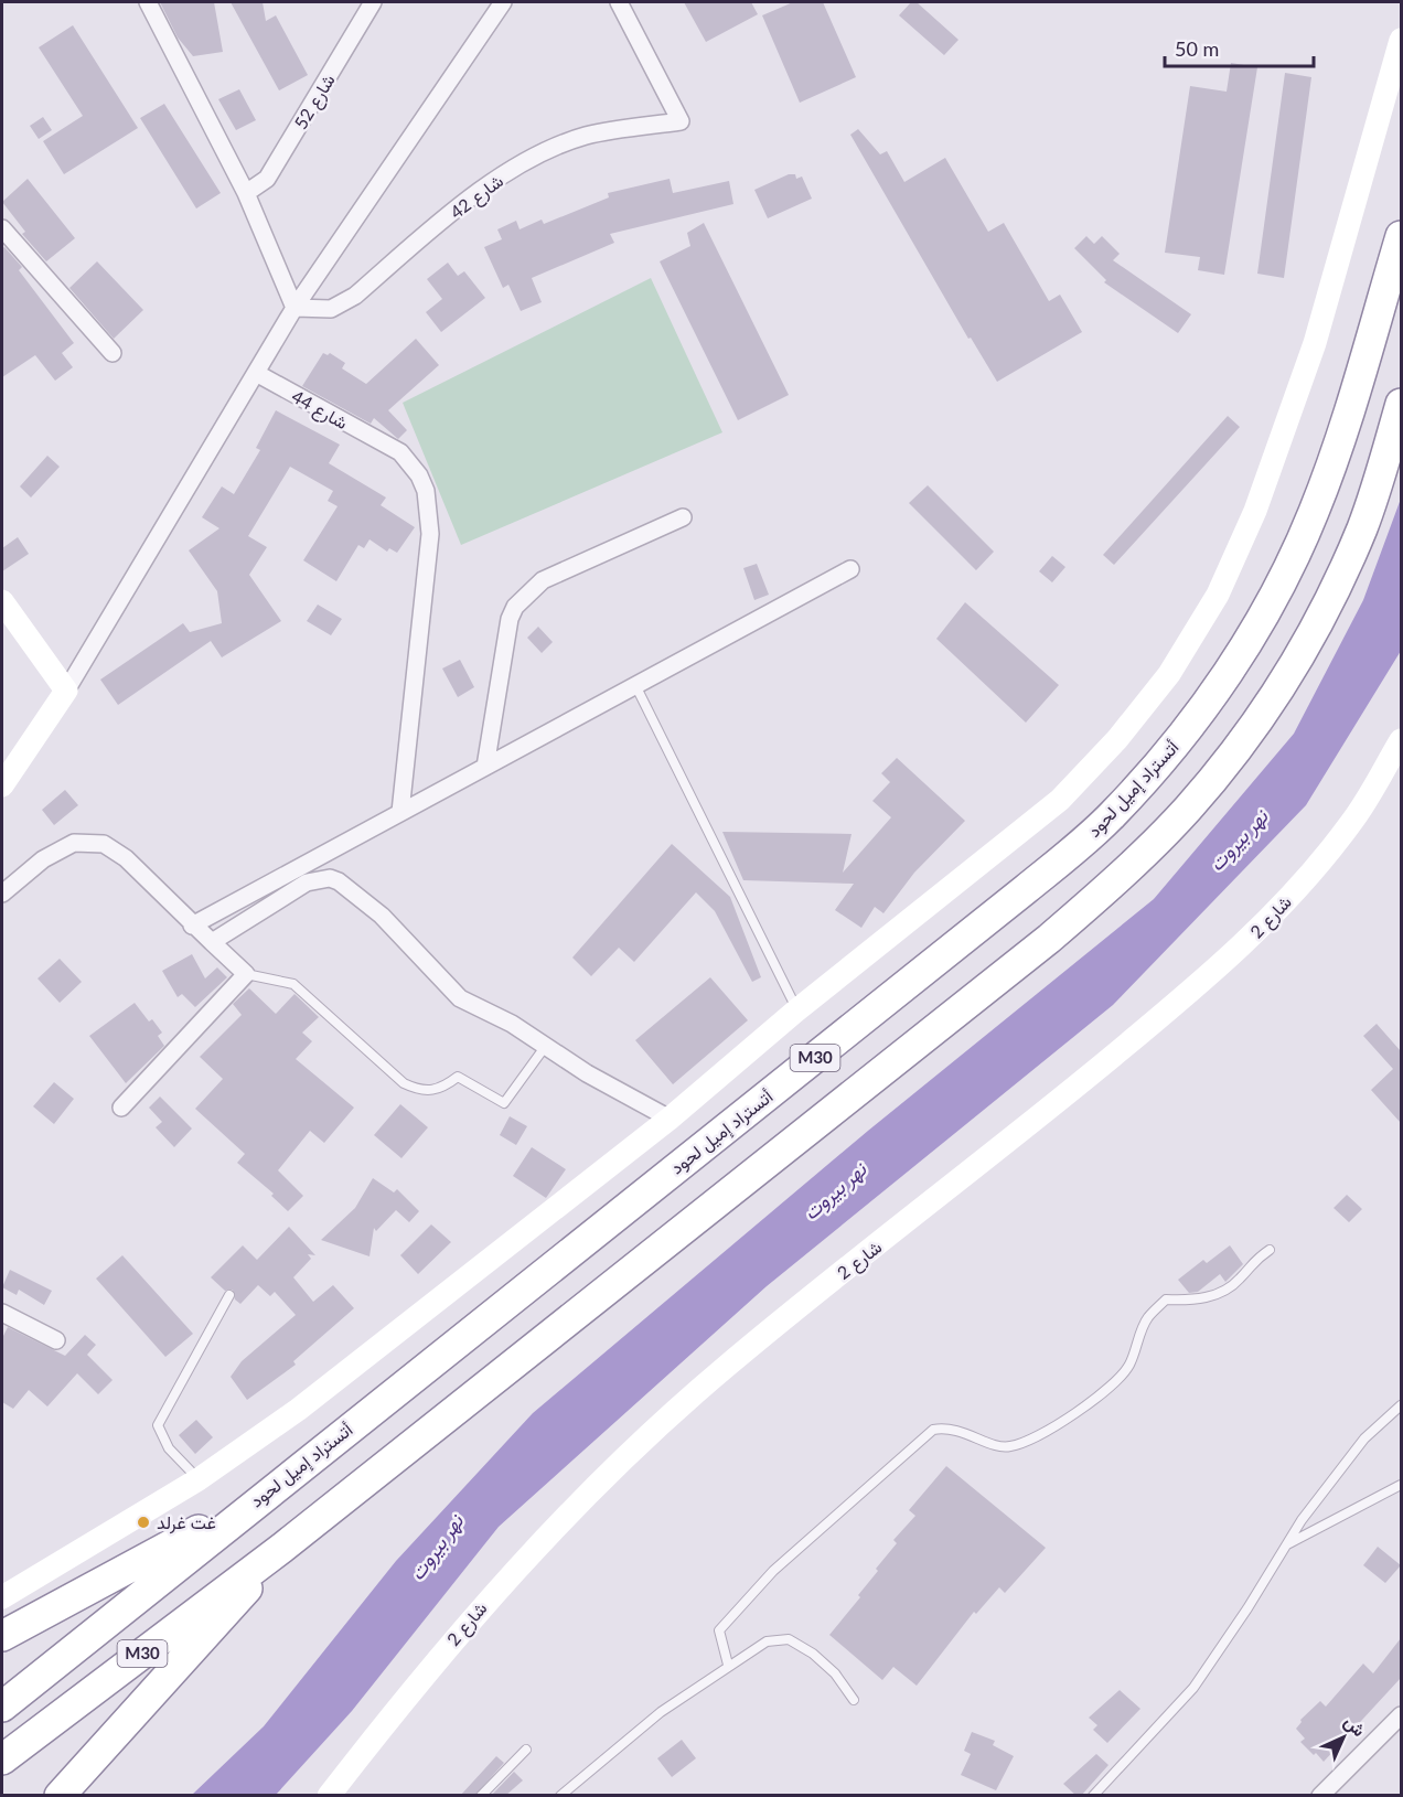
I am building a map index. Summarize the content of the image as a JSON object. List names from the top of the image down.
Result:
{
  "streets": {
    "highway": ["أتستراد إميل لحود", "M30"],
    "street": [
      "شارع 52",
      "شارع 42",
      "شارع 44",
      "شارع 2"
    ]
  },
  "water": ["نهر بيروت"],
  "places": ["غت غرلد"],
  "scale_bar": "50 m",
  "north": "top right"
}
